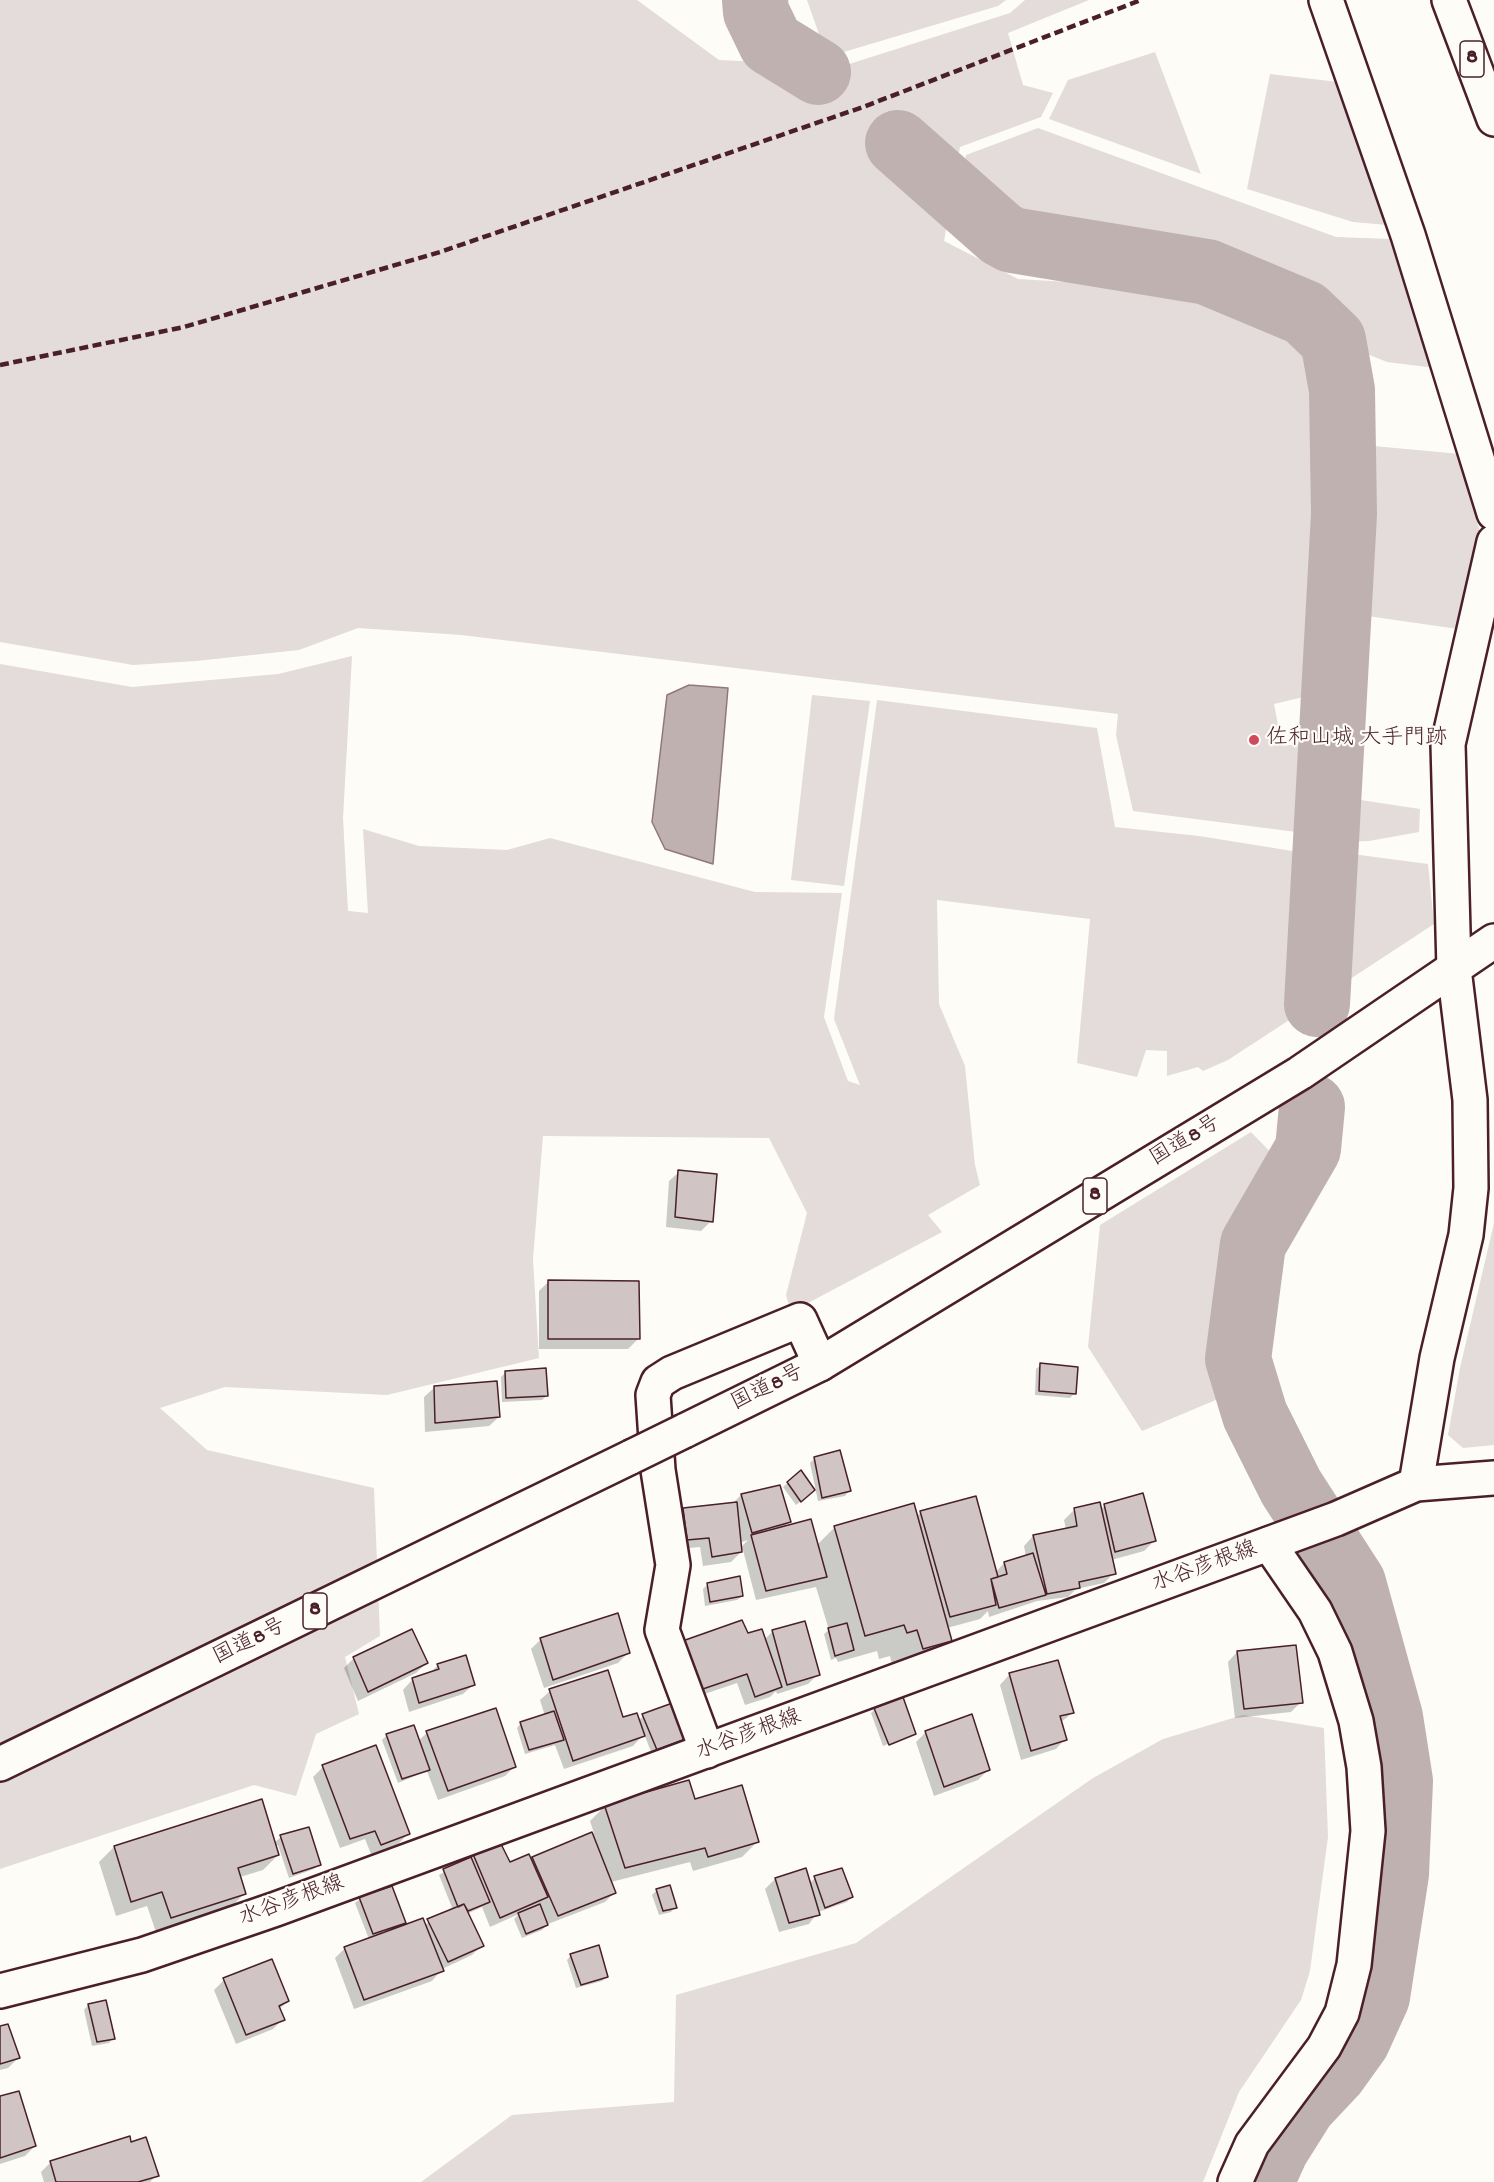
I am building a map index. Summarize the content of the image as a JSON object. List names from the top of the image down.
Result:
{
  "streets": {
    "main road": ["8", "国道8号", "水谷彦根線"]
  },
  "places": ["佐和山城 大手門跡"]
}
